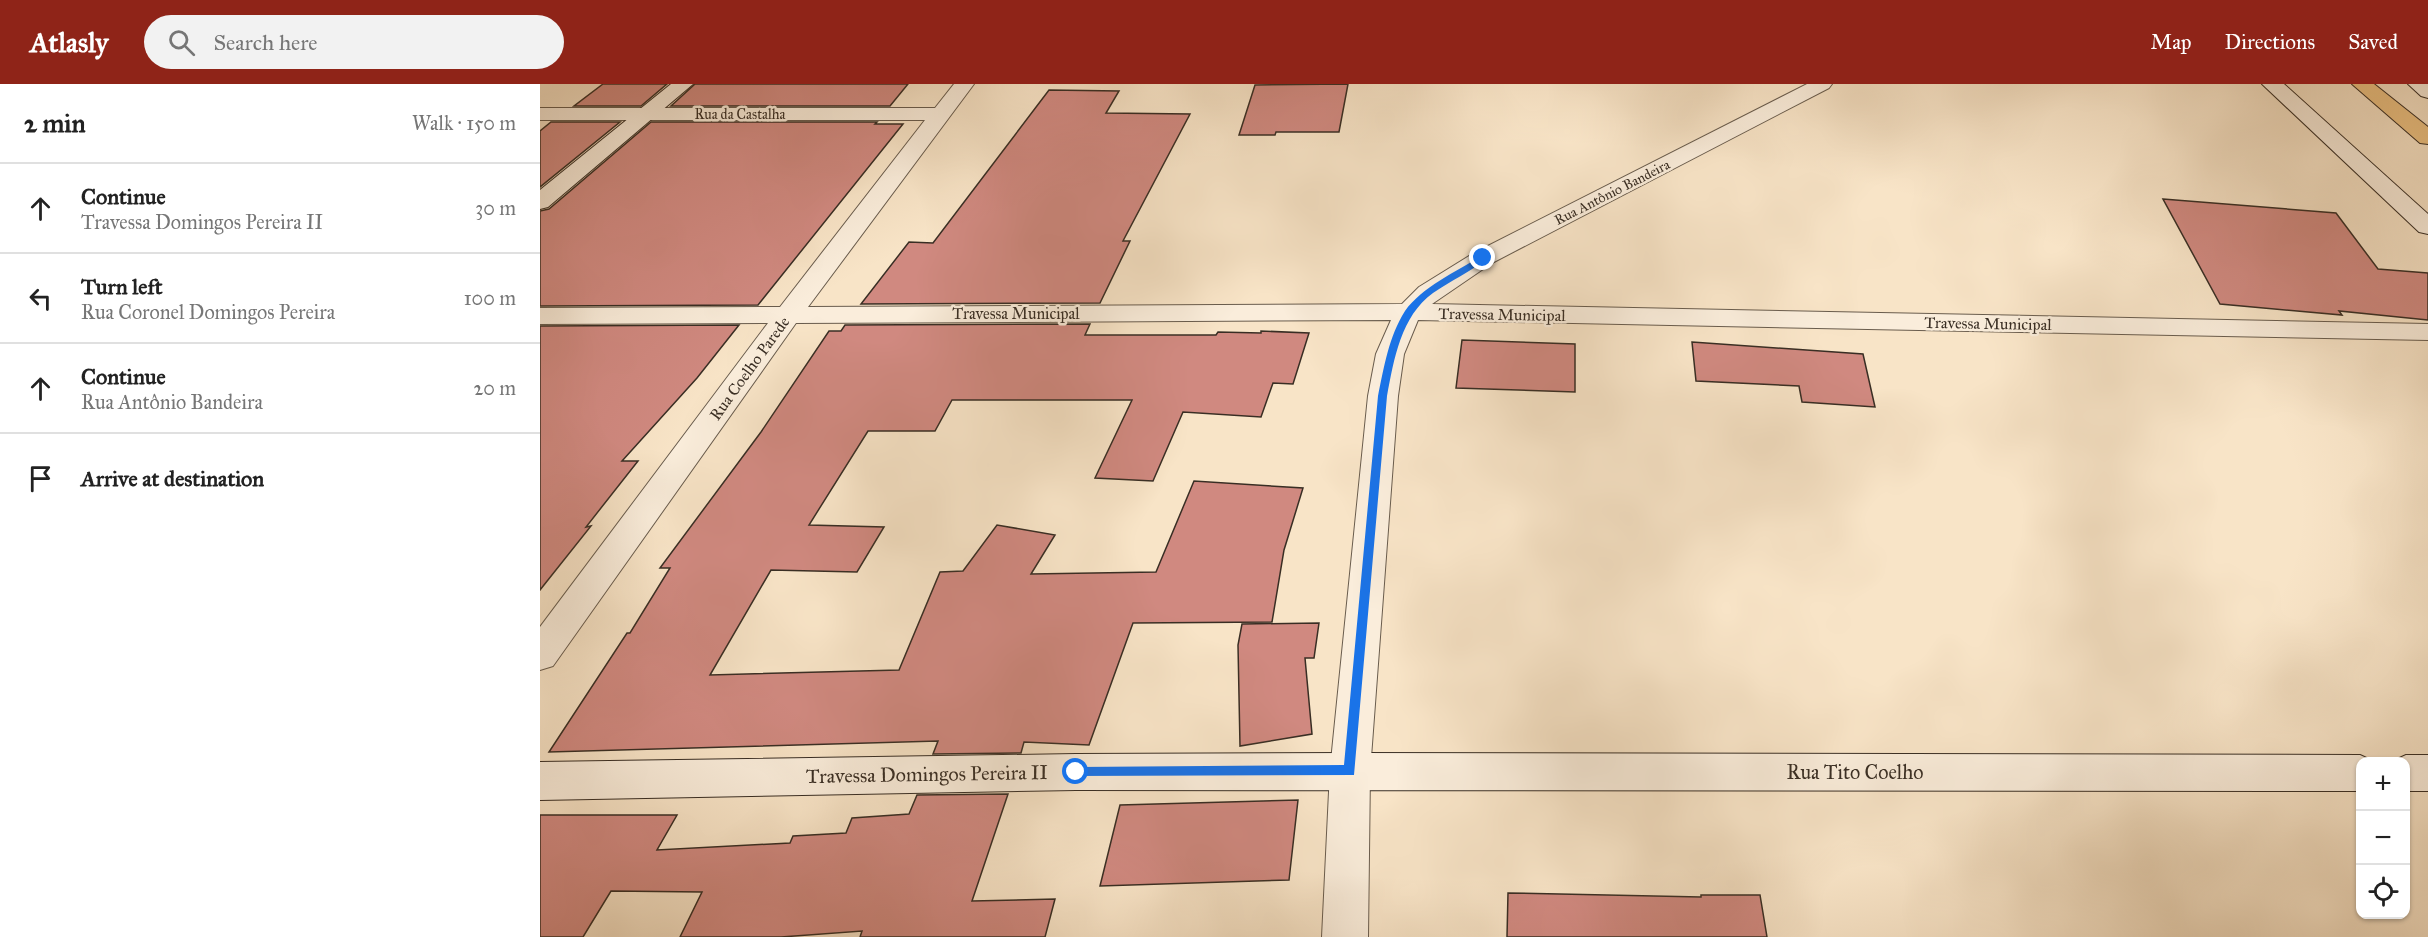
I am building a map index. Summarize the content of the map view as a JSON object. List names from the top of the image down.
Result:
{
  "streets": {
    "street": [
      "Rua da Castalha",
      "Rua Antônio Bandeira",
      "Travessa Municipal",
      "Rua Coelho Parede",
      "Rua Tito Coelho",
      "Travessa Domingos Pereira II"
    ]
  },
  "crossings": [
    ["Rua da Castalha", "Rua Coelho Parede"],
    ["Rua Antônio Bandeira", "Travessa Municipal"],
    ["Travessa Municipal", "Rua Coelho Parede"],
    ["Rua Tito Coelho", "Travessa Domingos Pereira II"]
  ],
  "page": {
    "header": "Atlasly",
    "search": "Search here",
    "nav": ["Map", "Directions", "Saved"],
    "heading": ["2 min", "Walk · 150 m"],
    "list": [
      ["Continue", "Travessa Domingos Pereira II", "30 m"],
      ["Turn left", "Rua Coronel Domingos Pereira", "100 m"],
      ["Continue", "Rua Antônio Bandeira", "20 m"],
      "Arrive at destination"
    ],
    "map_buttons": ["+", "−"]
  }
}
